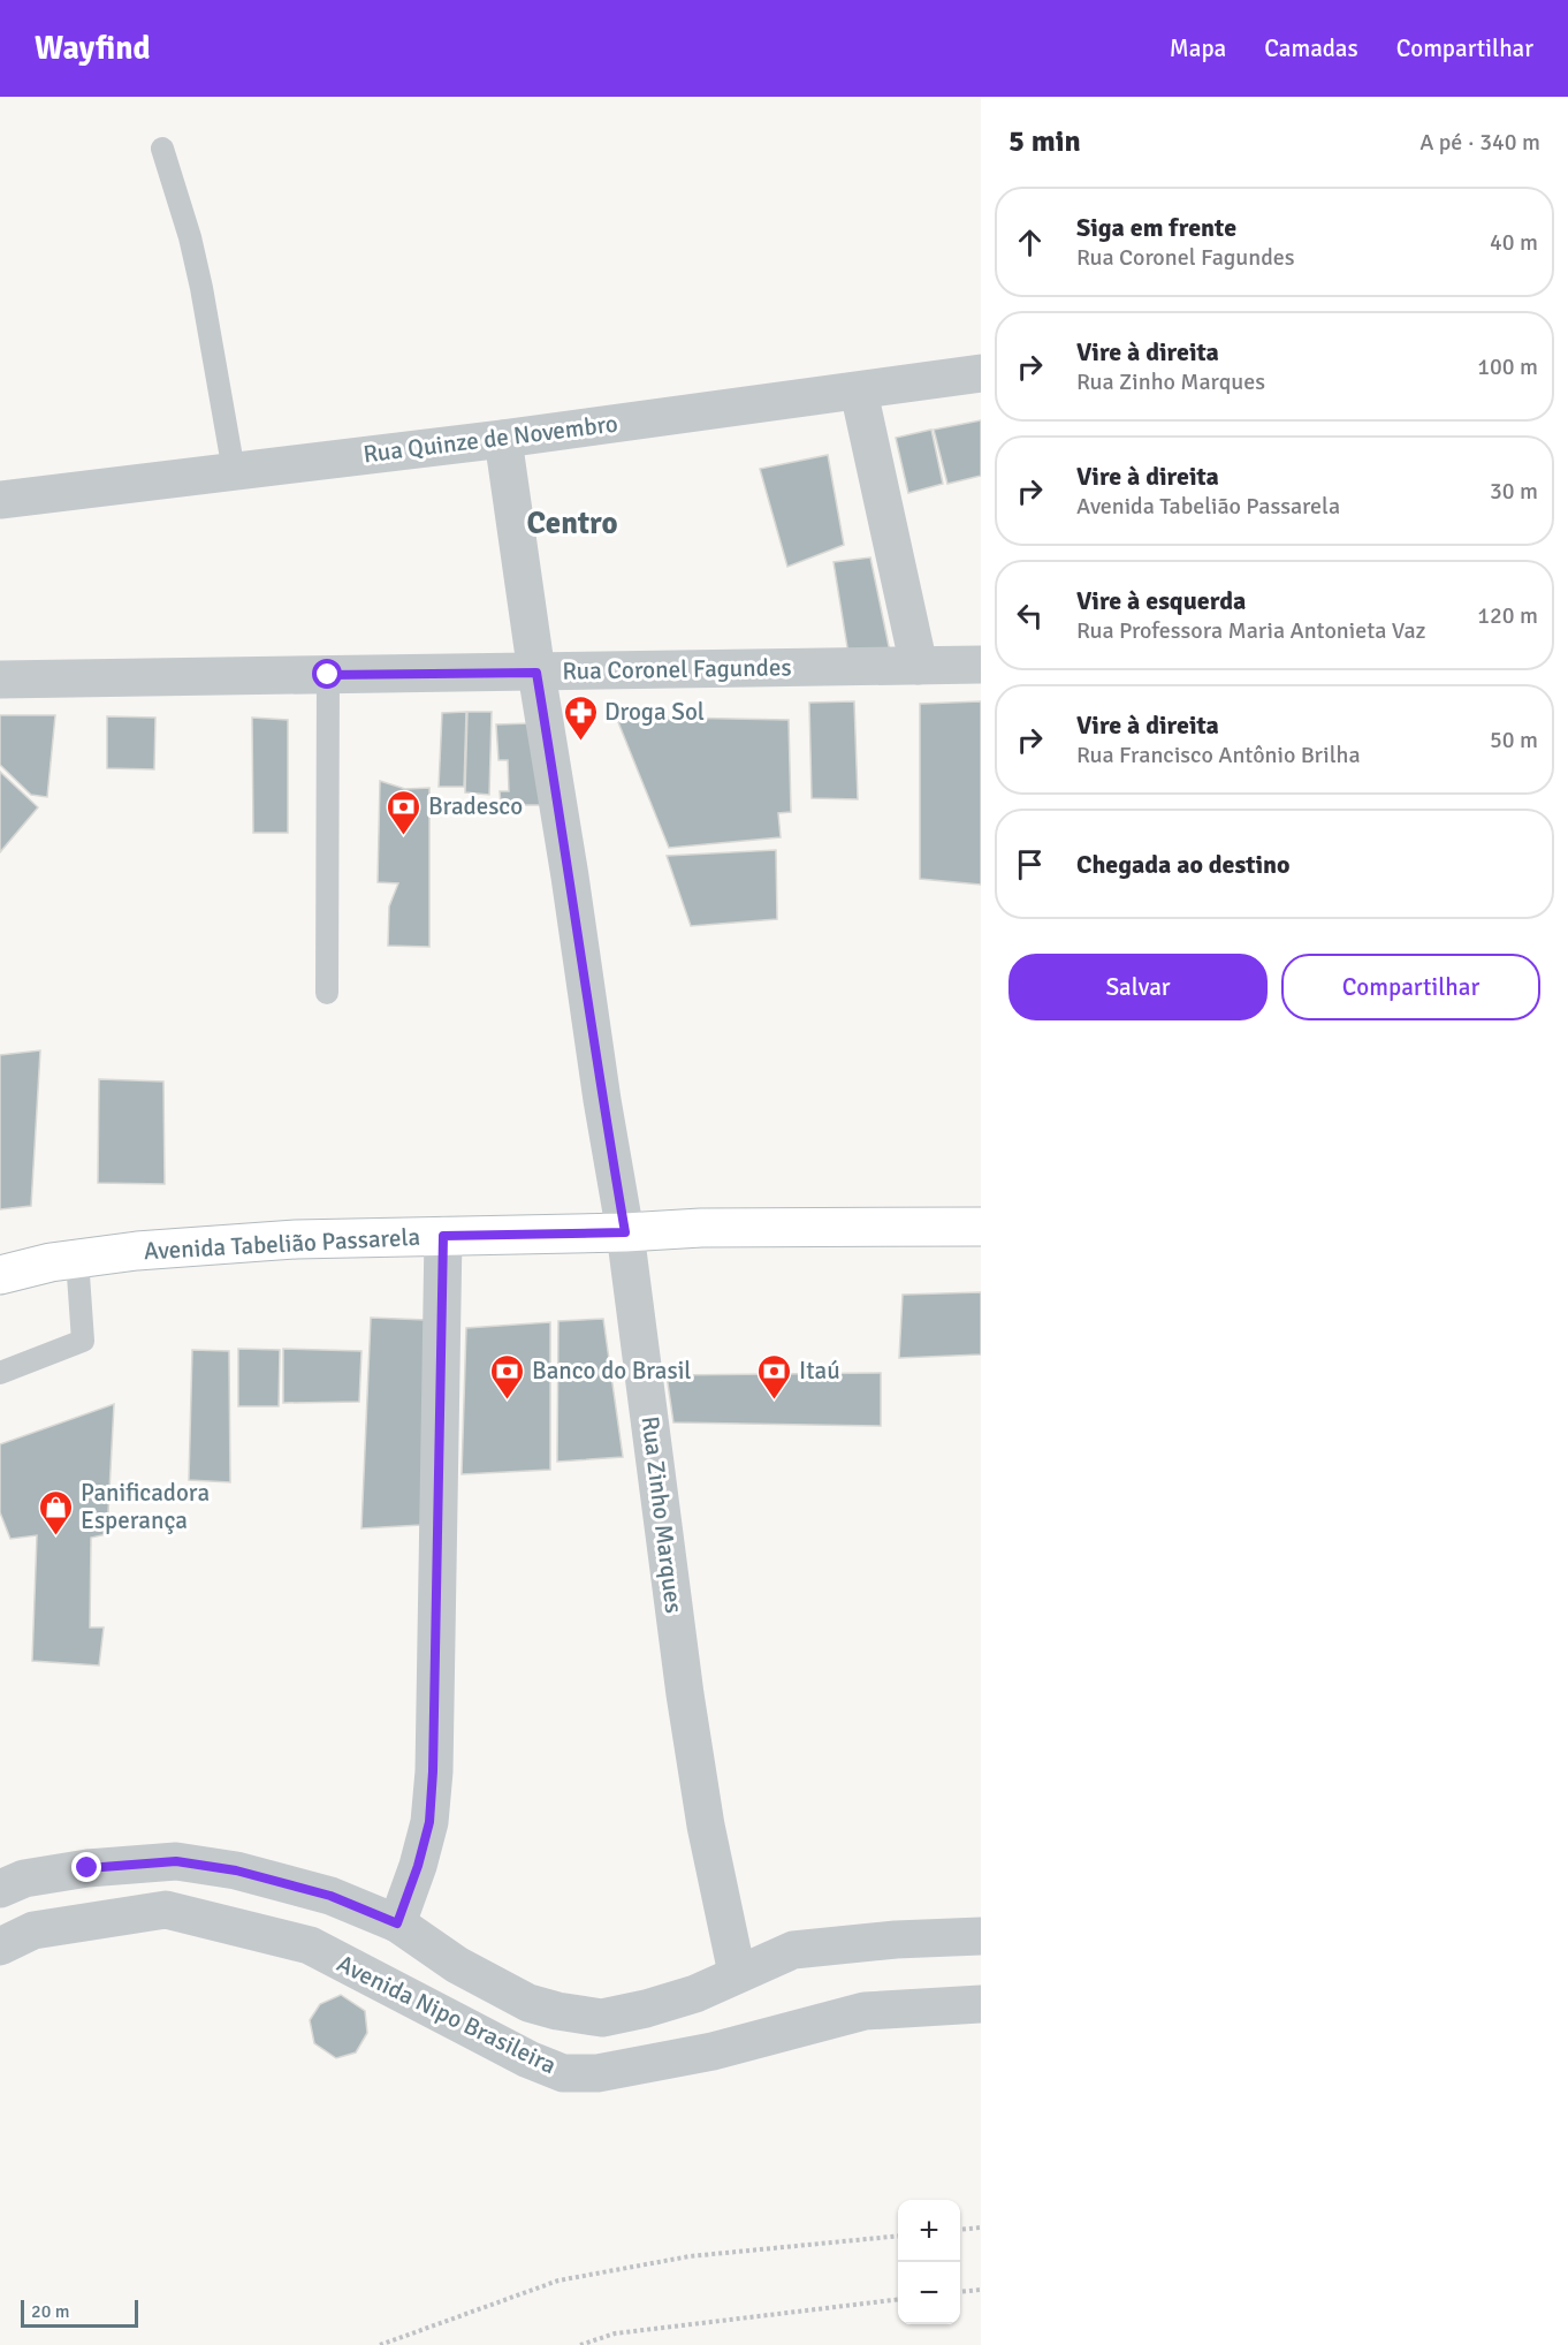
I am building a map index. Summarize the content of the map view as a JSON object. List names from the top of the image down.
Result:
{
  "streets": {
    "main road": ["Avenida Tabelião Passarela"],
    "street": [
      "Rua Quinze de Novembro",
      "Rua Coronel Fagundes",
      "Rua Zinho Marques",
      "Avenida Nipo Brasileira"
    ]
  },
  "crossings": [
    ["Rua Quinze de Novembro", "Rua Zinho Marques"],
    ["Rua Coronel Fagundes", "Rua Zinho Marques"],
    ["Avenida Tabelião Passarela", "Rua Zinho Marques"]
  ],
  "districts": ["Centro"],
  "places": {
    "pharmacy": ["Droga Sol"],
    "bank": ["Bradesco", "Banco do Brasil", "Itaú"],
    "shop": ["Panificadora Esperança"]
  },
  "scale_bar": "20 m",
  "page": {
    "header": "Wayfind",
    "nav": ["Mapa", "Camadas", "Compartilhar"],
    "heading": ["5 min", "A pé · 340 m"],
    "list": [
      ["Siga em frente", "Rua Coronel Fagundes", "40 m"],
      ["Vire à direita", "Rua Zinho Marques", "100 m"],
      ["Vire à direita", "Avenida Tabelião Passarela", "30 m"],
      ["Vire à esquerda", "Rua Professora Maria Antonieta Vaz", "120 m"],
      ["Vire à direita", "Rua Francisco Antônio Brilha", "50 m"],
      "Chegada ao destino"
    ],
    "buttons": ["Salvar", "Compartilhar"],
    "map_buttons": ["+", "−"],
    "scale": "20 m"
  }
}
